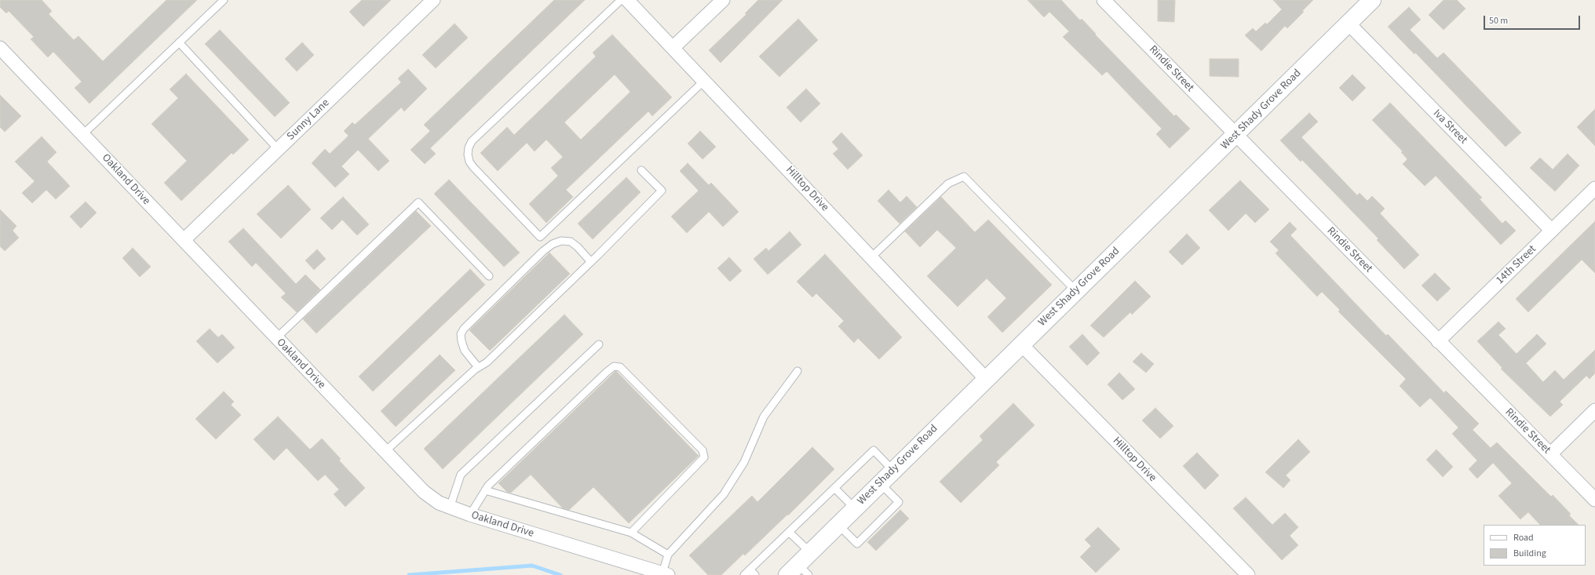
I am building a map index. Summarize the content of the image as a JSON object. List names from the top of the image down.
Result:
{
  "streets": {
    "main road": ["West Shady Grove Road"],
    "street": [
      "Rindie Street",
      "Sunny Lane",
      "Iva Street",
      "Oakland Drive",
      "Hilltop Drive",
      "14th Street"
    ]
  },
  "crossings": [
    ["Rindie Street", "West Shady Grove Road"],
    ["Rindie Street", "14th Street"],
    ["West Shady Grove Road", "Iva Street"],
    ["West Shady Grove Road", "Hilltop Drive"],
    ["Sunny Lane", "Oakland Drive"],
    ["Iva Street", "14th Street"]
  ],
  "legend": ["Road", "Building"],
  "scale_bar": "50 m"
}
